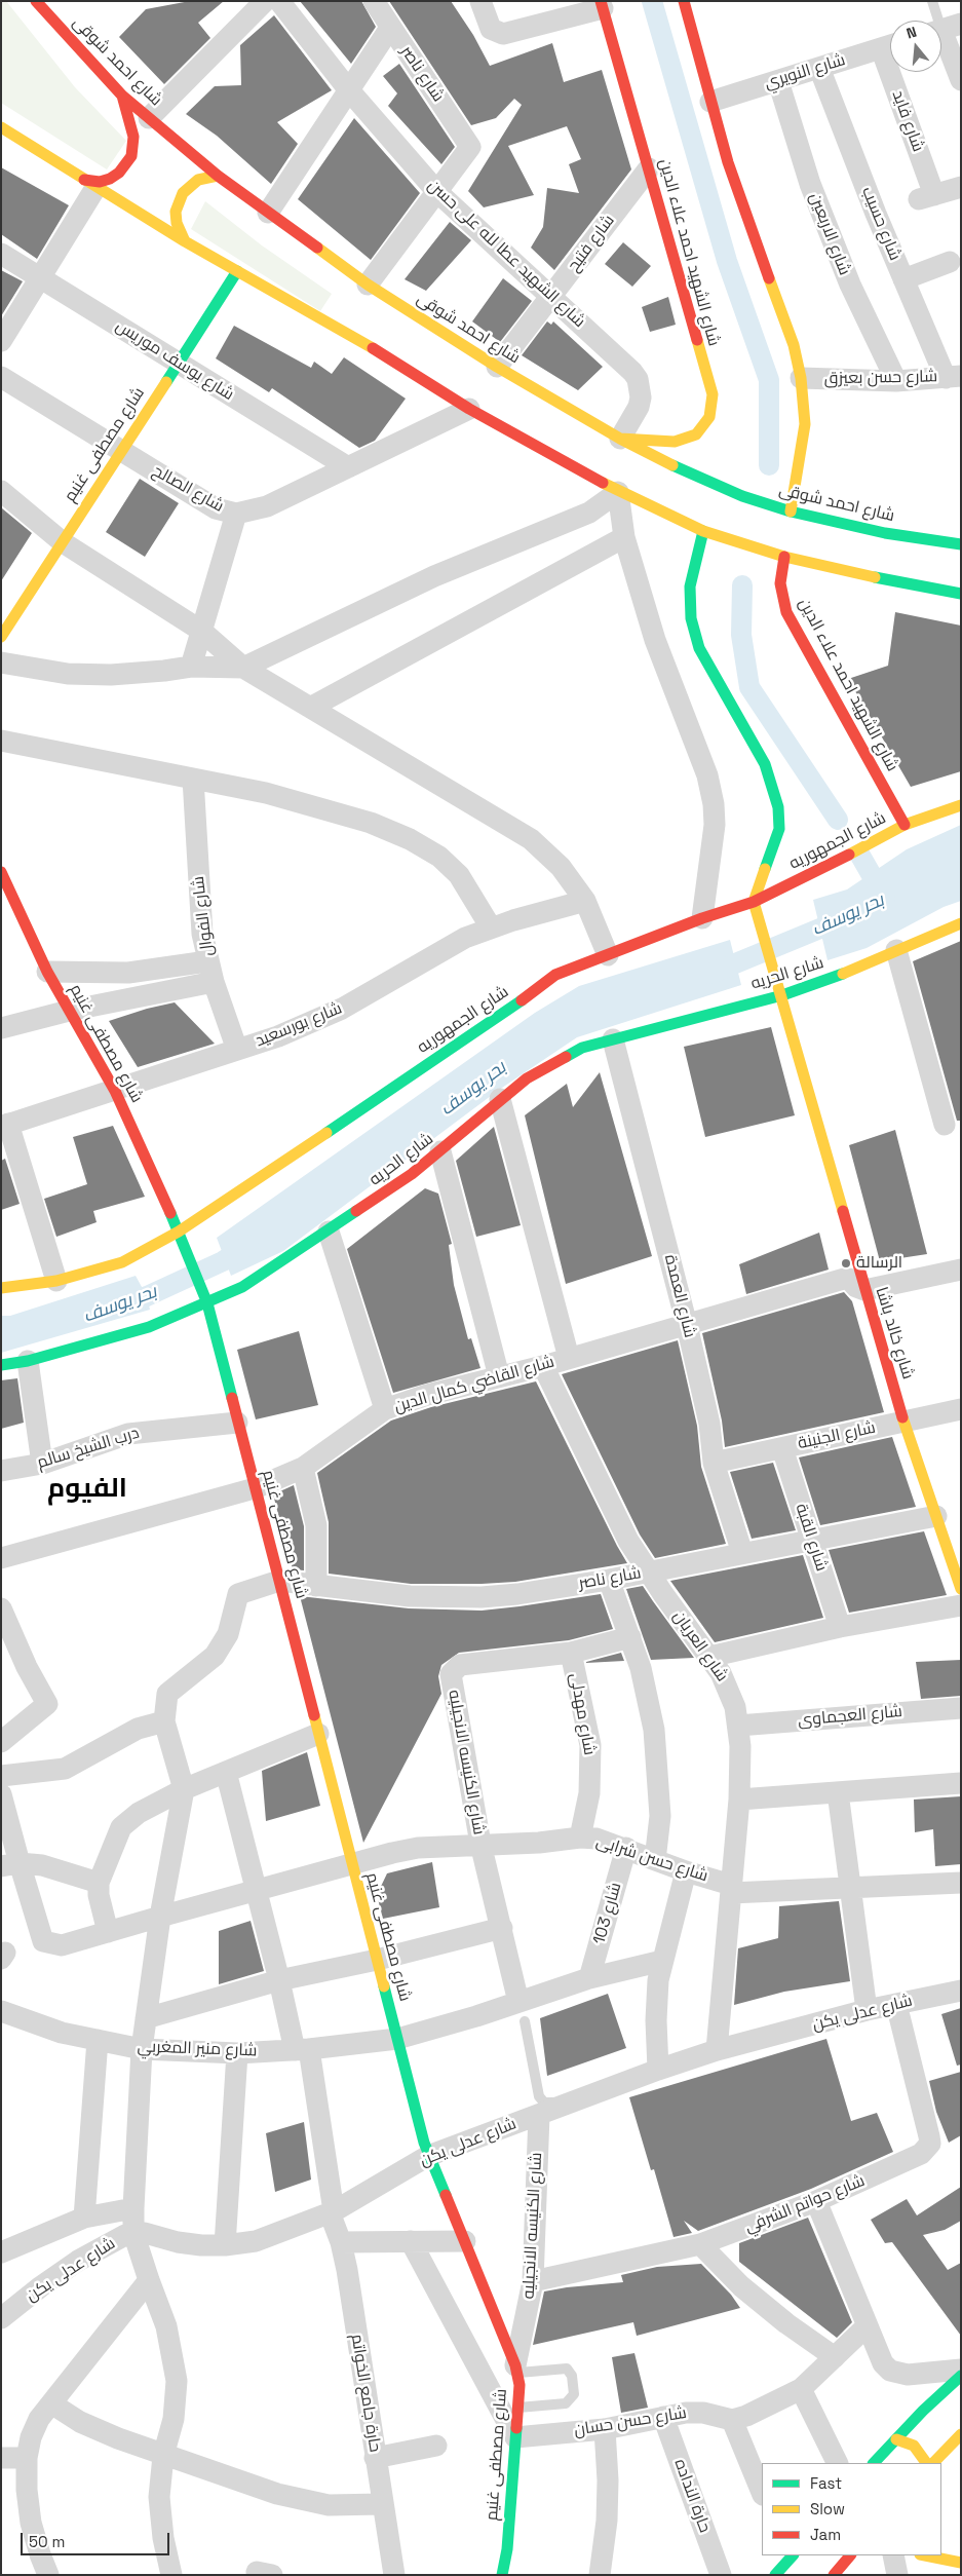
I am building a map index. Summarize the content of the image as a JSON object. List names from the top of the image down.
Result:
{
  "streets": {
    "street": [
      "شارع احمد شوقى",
      "شارع النويري",
      "شارع ناصر",
      "شارع فايد",
      "شارع حسيب",
      "شارع الاربعين",
      "شارع فتيح",
      "شارع الشهيد احمد علاء الدين",
      "شارع الشهيد عطا لله على حسن",
      "شارع يوسف موريس",
      "شارع حسن بعيزق",
      "شارع مصطفى غنيم",
      "شارع الصالح",
      "شارع الجمهوريه",
      "شارع الفوال",
      "شارع الحريه",
      "شارع بورسعيد",
      "شارع العمدة",
      "شارع خالد باشا",
      "شارع القاضي كمال الدين",
      "شارع الجنينة",
      "درب الشيخ سالم",
      "شارع القبة",
      "شارع العريان",
      "شارع مهدلى",
      "شارع العجماوى",
      "شارع الكنيسه الانجيليه",
      "شارع حسن شرابى",
      "شارع 103",
      "شارع عدلى يكن",
      "شارع منير المغربي",
      "شارع حواتم الشرفي",
      "حارة جامع الخواتم",
      "شارع حسن حسان",
      "حارة النداده"
    ]
  },
  "crossings": [
    ["شارع احمد شوقى", "شارع فتيح"],
    ["شارع احمد شوقى", "شارع الشهيد احمد علاء الدين"],
    ["شارع احمد شوقى", "شارع الشهيد عطا لله على حسن"],
    ["شارع النويري", "شارع حسيب"],
    ["شارع النويري", "شارع الاربعين"],
    ["شارع ناصر", "شارع الشهيد عطا لله على حسن"],
    ["شارع ناصر", "شارع مصطفى غنيم"],
    ["شارع ناصر", "شارع العمدة"],
    ["شارع ناصر", "شارع خالد باشا"],
    ["شارع ناصر", "شارع القبة"],
    ["شارع ناصر", "شارع العريان"],
    ["شارع حسيب", "شارع حسن بعيزق"],
    ["شارع الاربعين", "شارع حسن بعيزق"],
    ["شارع فتيح", "شارع الشهيد احمد علاء الدين"],
    ["شارع فتيح", "شارع الشهيد عطا لله على حسن"],
    ["شارع الشهيد احمد علاء الدين", "شارع الشهيد عطا لله على حسن"],
    ["شارع الشهيد احمد علاء الدين", "شارع الجمهوريه"],
    ["شارع يوسف موريس", "شارع مصطفى غنيم"],
    ["شارع يوسف موريس", "شارع الصالح"],
    ["شارع مصطفى غنيم", "شارع الصالح"],
    ["شارع مصطفى غنيم", "شارع الجمهوريه"],
    ["شارع مصطفى غنيم", "شارع الحريه"],
    ["شارع مصطفى غنيم", "شارع بورسعيد"],
    ["شارع مصطفى غنيم", "شارع القاضي كمال الدين"],
    ["شارع مصطفى غنيم", "درب الشيخ سالم"],
    ["شارع مصطفى غنيم", "شارع الكنيسه الانجيليه"],
    ["شارع مصطفى غنيم", "شارع حسن شرابى"],
    ["شارع مصطفى غنيم", "شارع عدلى يكن"],
    ["شارع مصطفى غنيم", "شارع منير المغربي"],
    ["شارع مصطفى غنيم", "شارع حسن حسان"],
    ["شارع الجمهوريه", "شارع خالد باشا"],
    ["شارع الفوال", "شارع بورسعيد"],
    ["شارع الحريه", "شارع العمدة"],
    ["شارع الحريه", "شارع خالد باشا"],
    ["شارع العمدة", "شارع القاضي كمال الدين"],
    ["شارع العمدة", "شارع الجنينة"],
    ["شارع خالد باشا", "شارع القاضي كمال الدين"],
    ["شارع خالد باشا", "شارع الجنينة"],
    ["شارع القاضي كمال الدين", "شارع العريان"],
    ["شارع الجنينة", "شارع القبة"],
    ["شارع العريان", "شارع العجماوى"],
    ["شارع العريان", "شارع حسن شرابى"],
    ["شارع العريان", "شارع عدلى يكن"],
    ["شارع مهدلى", "شارع الكنيسه الانجيليه"],
    ["شارع مهدلى", "شارع حسن شرابى"],
    ["شارع الكنيسه الانجيليه", "شارع حسن شرابى"],
    ["شارع الكنيسه الانجيليه", "شارع عدلى يكن"],
    ["شارع الكنيسه الانجيليه", "شارع منير المغربي"],
    ["شارع الكنيسه الانجيليه", "شارع حواتم الشرفي"],
    ["شارع حسن شرابى", "شارع 103"],
    ["شارع حسن شرابى", "حارة جامع الخواتم"],
    ["شارع 103", "شارع منير المغربي"],
    ["شارع عدلى يكن", "شارع حواتم الشرفي"],
    ["شارع عدلى يكن", "حارة جامع الخواتم"],
    ["شارع منير المغربي", "حارة جامع الخواتم"],
    ["شارع حسن حسان", "حارة النداده"]
  ],
  "districts": ["الفيوم"],
  "water": ["بحر يوسف"],
  "places": ["الرسالة"],
  "legend": ["Fast", "Slow", "Jam"],
  "scale_bar": "50 m",
  "north": "top"
}
